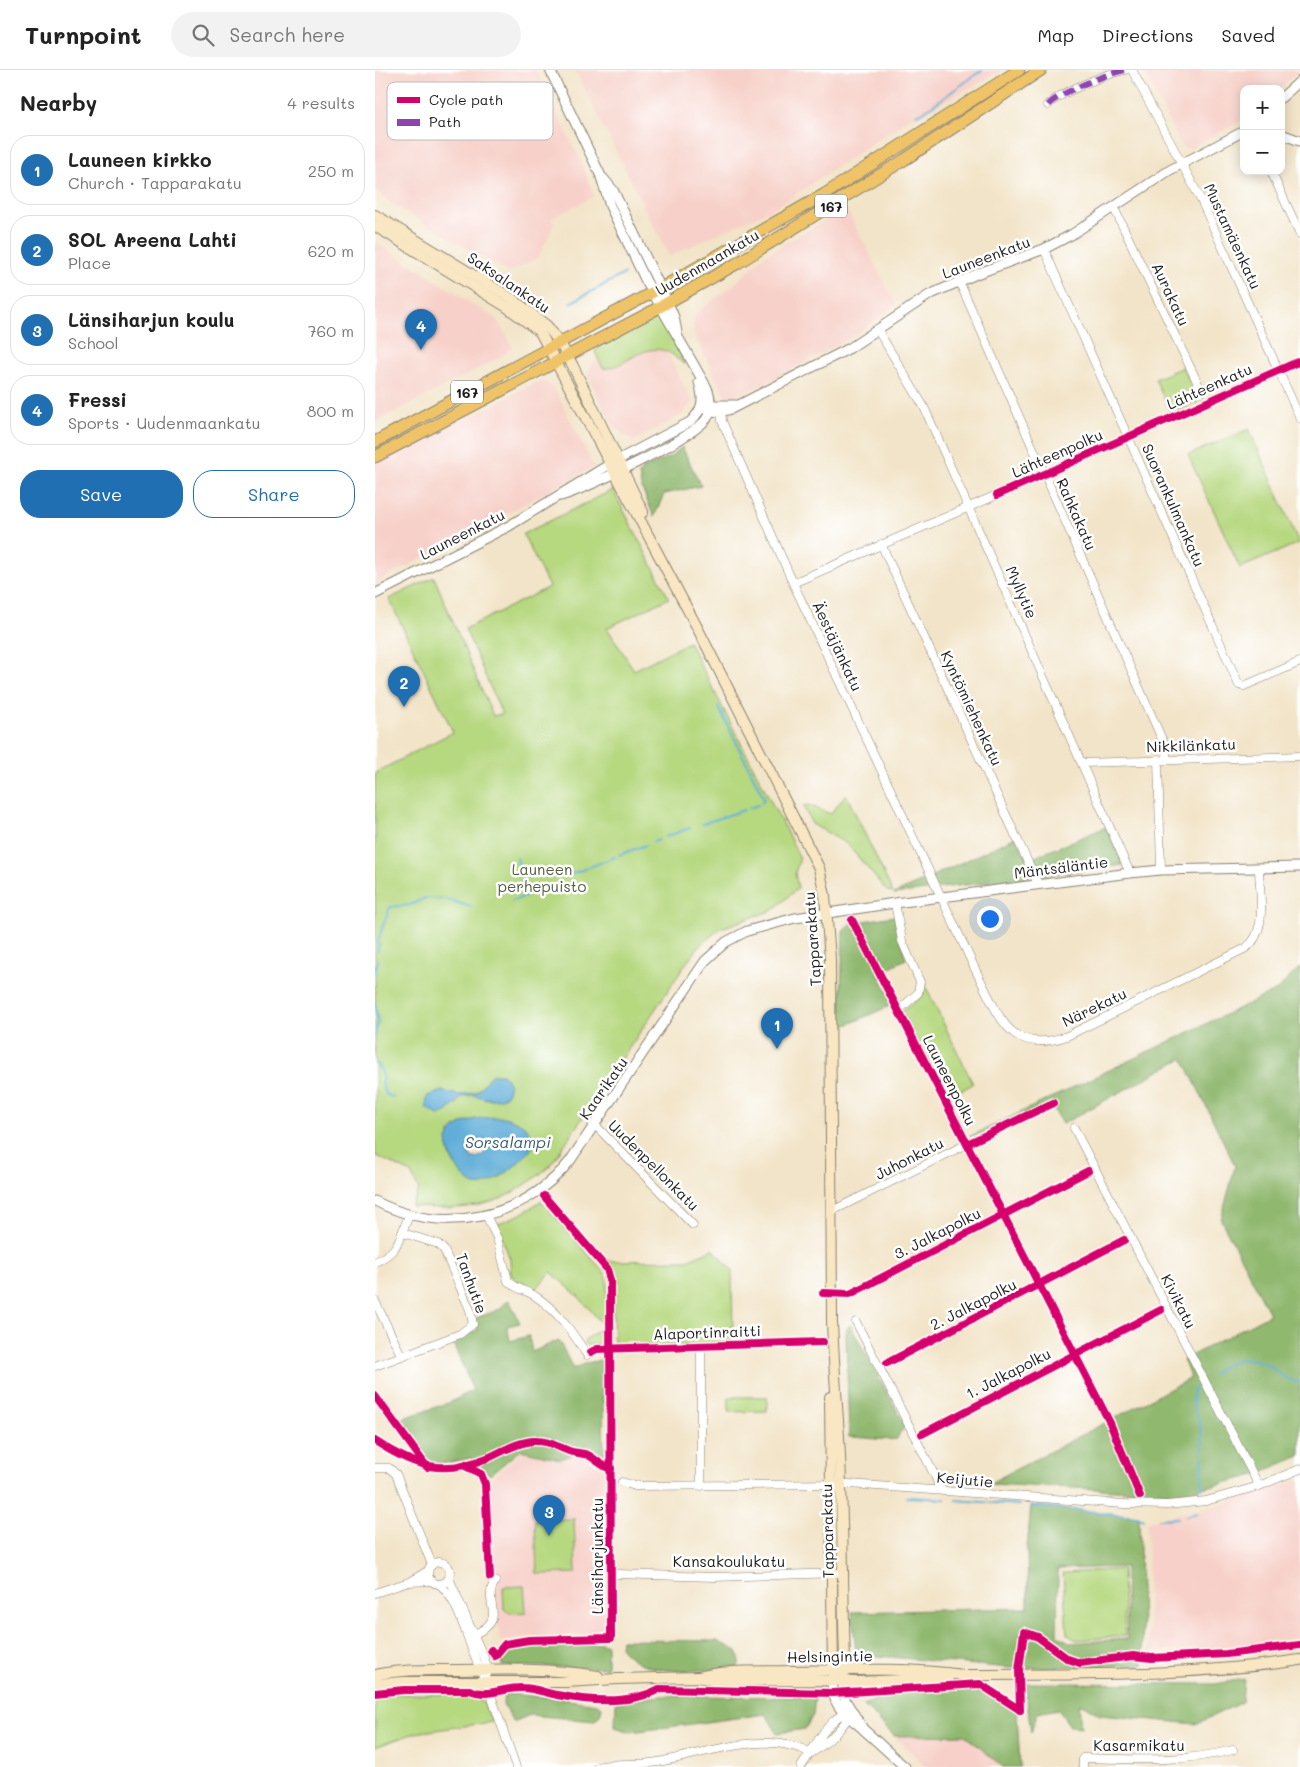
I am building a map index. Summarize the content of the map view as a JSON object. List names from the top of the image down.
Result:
{
  "streets": {
    "main road": [
      "167",
      "Uudenmaankatu",
      "Saksalankatu",
      "Tapparakatu",
      "Helsingintie"
    ],
    "street": [
      "Mustamäenkatu",
      "Launeenkatu",
      "Aurakatu",
      "Suorankulmankatu",
      "Rahkakatu",
      "Myllytie",
      "Äestäjänkatu",
      "Kyntömiehenkatu",
      "Nikkilänkatu",
      "Mäntsäläntie",
      "Närekatu",
      "Kaarikatu",
      "Juhonkatu",
      "Uudenpellonkatu",
      "Tanhutie",
      "Kivikatu",
      "Keijutie",
      "Kansakoulukatu",
      "Kasarmikatu"
    ],
    "cycle path": [
      "Lähteenkatu",
      "Launeenpolku",
      "3. Jalkapolku",
      "2. Jalkapolku",
      "Alaportinraitti",
      "1. Jalkapolku",
      "Länsiharjunkatu"
    ]
  },
  "crossings": [
    ["Mustamäenkatu", "Launeenkatu"],
    ["Launeenkatu", "Saksalankatu"],
    ["Launeenkatu", "Aurakatu"],
    ["Launeenkatu", "Suorankulmankatu"],
    ["Launeenkatu", "Rahkakatu"],
    ["Launeenkatu", "Myllytie"],
    ["Launeenkatu", "Äestäjänkatu"],
    ["Launeenkatu", "Tapparakatu"],
    ["Uudenmaankatu", "Saksalankatu"],
    ["Saksalankatu", "Tapparakatu"],
    ["Rahkakatu", "Nikkilänkatu"],
    ["Myllytie", "Nikkilänkatu"],
    ["Myllytie", "Mäntsäläntie"],
    ["Äestäjänkatu", "Mäntsäläntie"],
    ["Äestäjänkatu", "Närekatu"],
    ["Kyntömiehenkatu", "Mäntsäläntie"],
    ["Mäntsäläntie", "Tapparakatu"],
    ["Mäntsäläntie", "Närekatu"],
    ["Mäntsäläntie", "Kaarikatu"],
    ["Tapparakatu", "Kaarikatu"],
    ["Tapparakatu", "Juhonkatu"],
    ["Tapparakatu", "Keijutie"],
    ["Tapparakatu", "Kansakoulukatu"],
    ["Tapparakatu", "Helsingintie"],
    ["Kaarikatu", "Uudenpellonkatu"],
    ["Kivikatu", "Keijutie"]
  ],
  "water": ["Sorsalampi"],
  "parks": ["Launeen perhepuisto"],
  "legend": ["Cycle path", "Path"],
  "page": {
    "header": "Turnpoint",
    "search": "Search here",
    "nav": ["Map", "Directions", "Saved"],
    "heading": ["Nearby", "4 results"],
    "map_buttons": ["+", "−"],
    "list": [
      {
        "mark": "1",
        "name": "Launeen kirkko",
        "note": "Church · Tapparakatu",
        "value": "250 m"
      },
      {
        "mark": "2",
        "name": "SOL Areena Lahti",
        "note": "Place",
        "value": "620 m"
      },
      {
        "mark": "3",
        "name": "Länsiharjun koulu",
        "note": "School",
        "value": "760 m"
      },
      {
        "mark": "4",
        "name": "Fressi",
        "note": "Sports · Uudenmaankatu",
        "value": "800 m"
      }
    ],
    "pins": [
      "4",
      "2",
      "1",
      "3"
    ],
    "buttons": ["Save", "Share"]
  }
}
